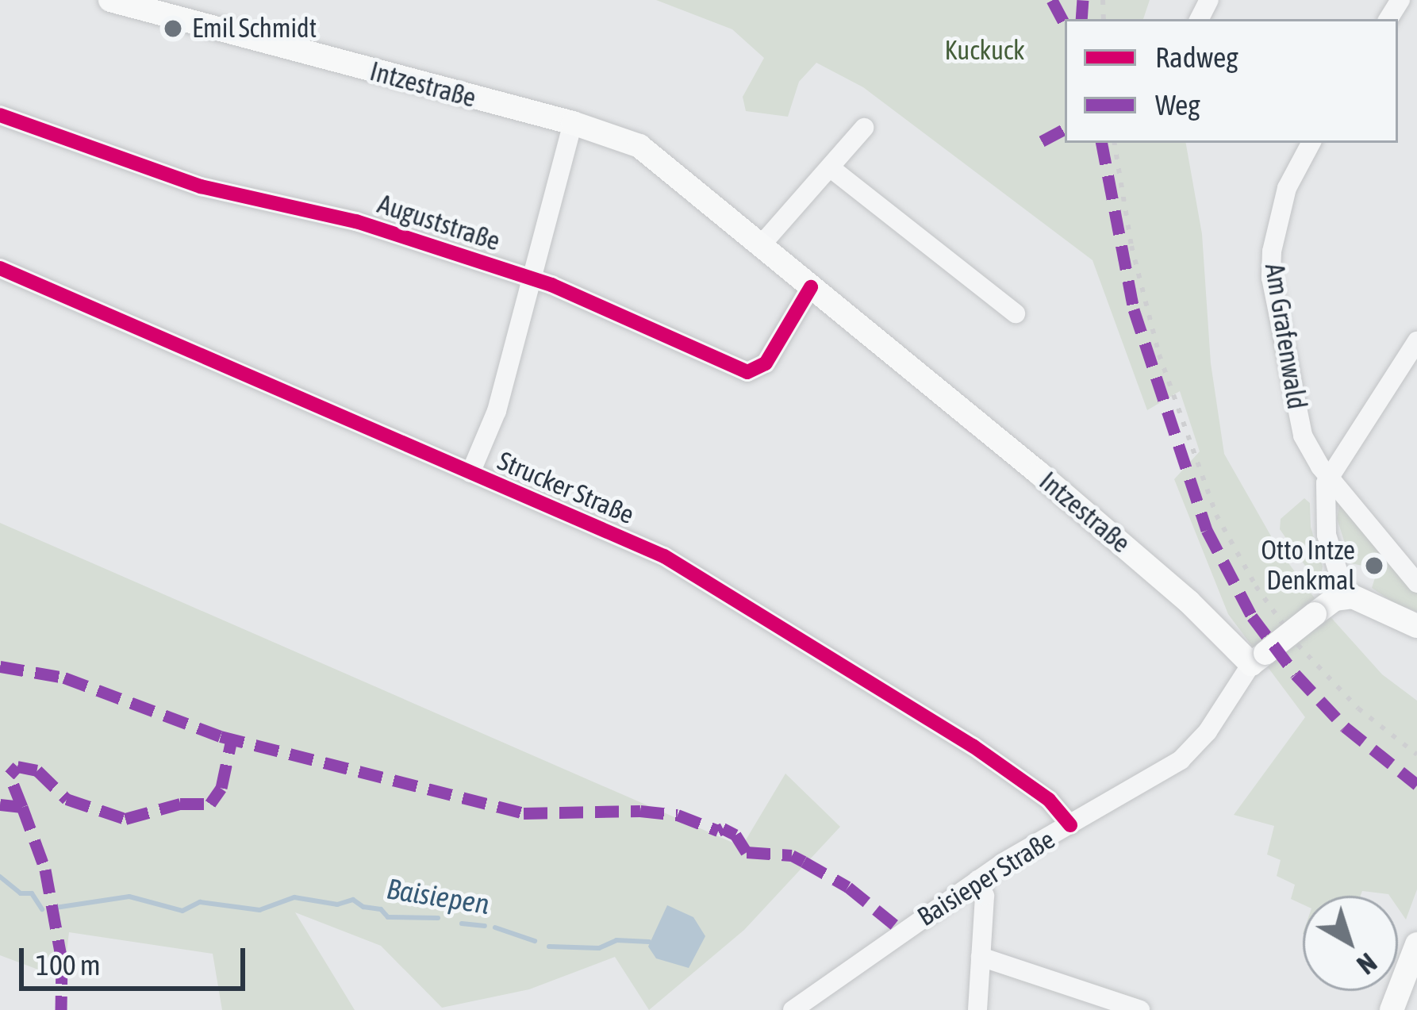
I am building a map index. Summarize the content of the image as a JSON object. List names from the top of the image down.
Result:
{
  "streets": {
    "main road": ["Intzestraße"],
    "street": [
      "Auguststraße",
      "Am Grafenwald",
      "Strucker Straße",
      "Baisieper Straße"
    ]
  },
  "crossings": [
    ["Intzestraße", "Auguststraße"],
    ["Intzestraße", "Baisieper Straße"],
    ["Strucker Straße", "Baisieper Straße"]
  ],
  "water": ["Baisiepen"],
  "parks": ["Kuckuck"],
  "places": ["Emil Schmidt", "Otto Intze Denkmal"],
  "legend": ["Radweg", "Weg"],
  "scale_bar": "100 m",
  "north": "bottom right"
}
